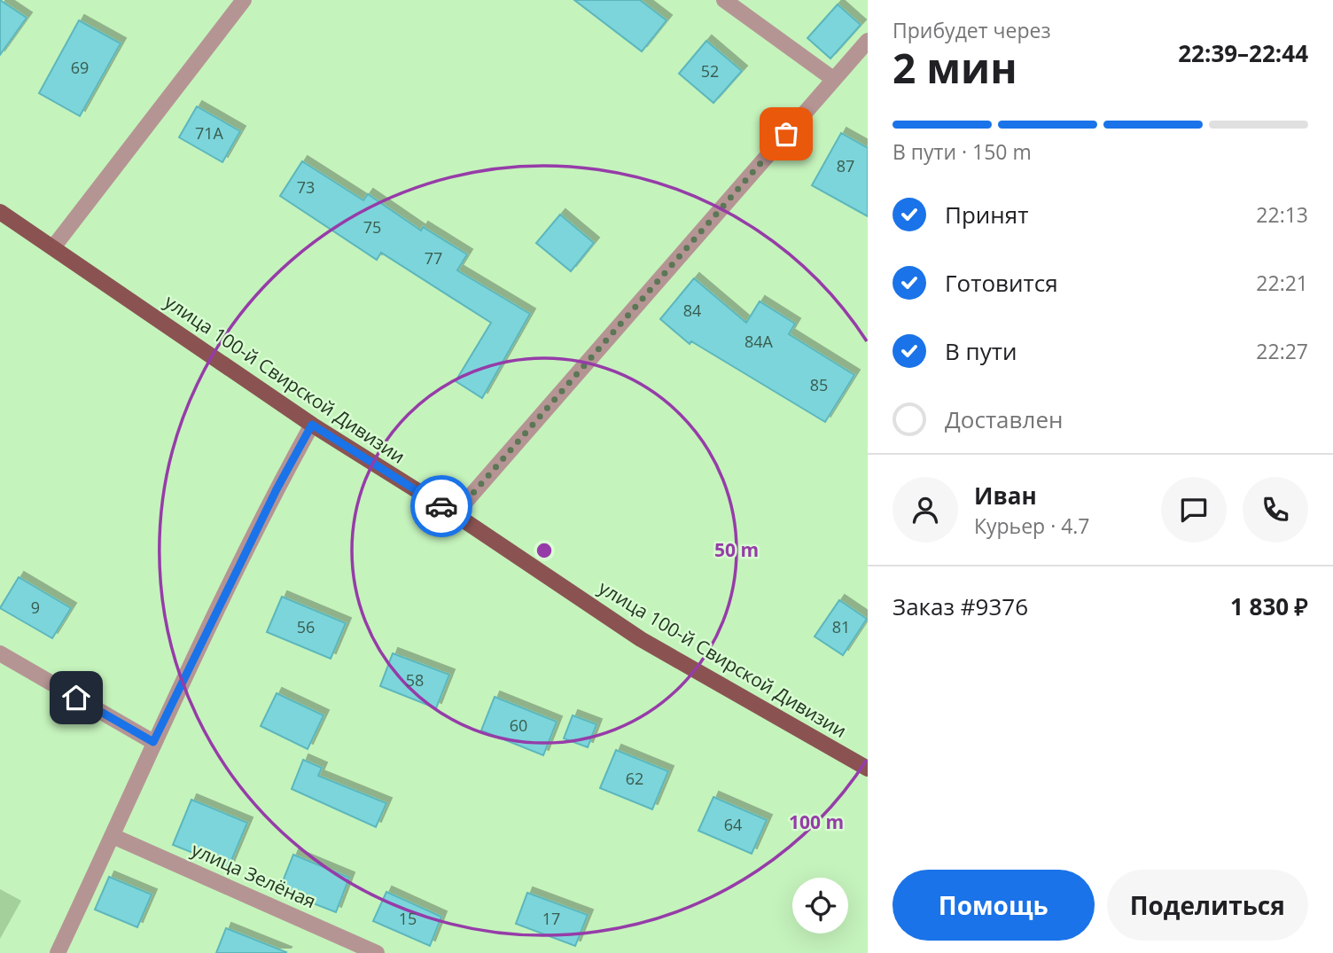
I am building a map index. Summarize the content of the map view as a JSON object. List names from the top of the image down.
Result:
{
  "streets": {
    "main road": ["улица 100-й Свирской Дивизии"],
    "street": ["улица Зелёная"]
  },
  "house_numbers": [
    "69",
    "52",
    "71А",
    "87",
    "73",
    "75",
    "77",
    "84",
    "84А",
    "85",
    "9",
    "56",
    "81",
    "58",
    "60",
    "62",
    "64",
    "15",
    "17"
  ],
  "page": {
    "heading": ["2 мин", "Прибудет через", "22:39–22:44"],
    "panel": [
      "Иван",
      "Курьер · 4.7",
      "Заказ #9376",
      "1 830 ₽"
    ],
    "bar": "В пути · 150 m",
    "list": [
      ["Принят", "22:13"],
      ["Готовится", "22:21"],
      ["В пути", "22:27"],
      "Доставлен"
    ],
    "buttons": ["Помощь", "Поделиться"]
  },
  "rings": ["50 m", "100 m"]
}
